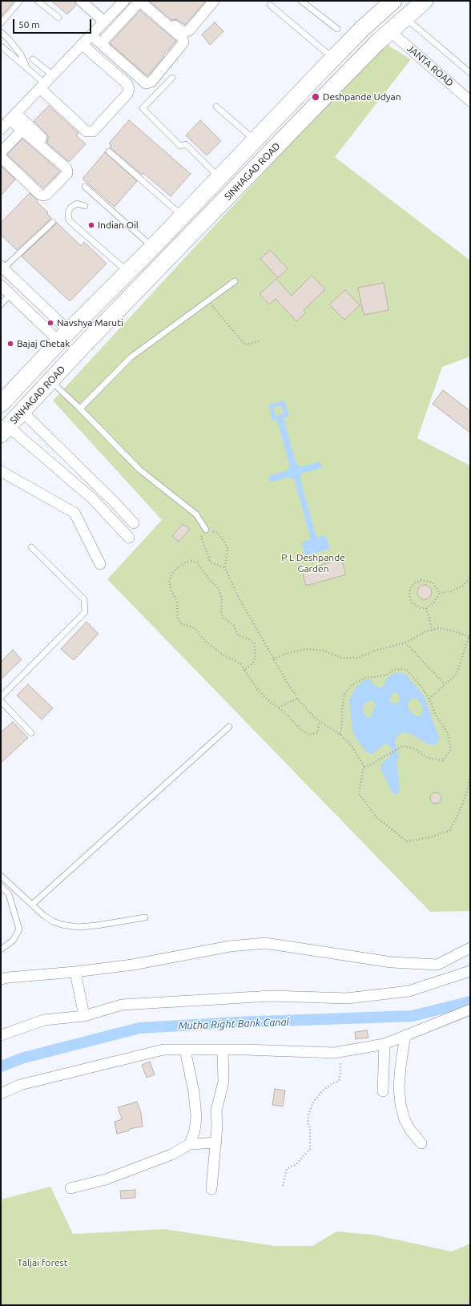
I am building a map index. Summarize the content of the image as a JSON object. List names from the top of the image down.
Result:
{
  "streets": {
    "main road": ["SINHAGAD ROAD"],
    "street": ["JANTA ROAD"]
  },
  "crossings": [
    ["JANTA ROAD", "SINHAGAD ROAD"]
  ],
  "water": ["Mutha Right Bank Canal"],
  "parks": ["P L Deshpande Garden", "Taljai forest"],
  "places": [
    "Deshpande Udyan",
    "Indian Oil",
    "Navshya Maruti",
    "Bajaj Chetak"
  ],
  "scale_bar": "50 m"
}
